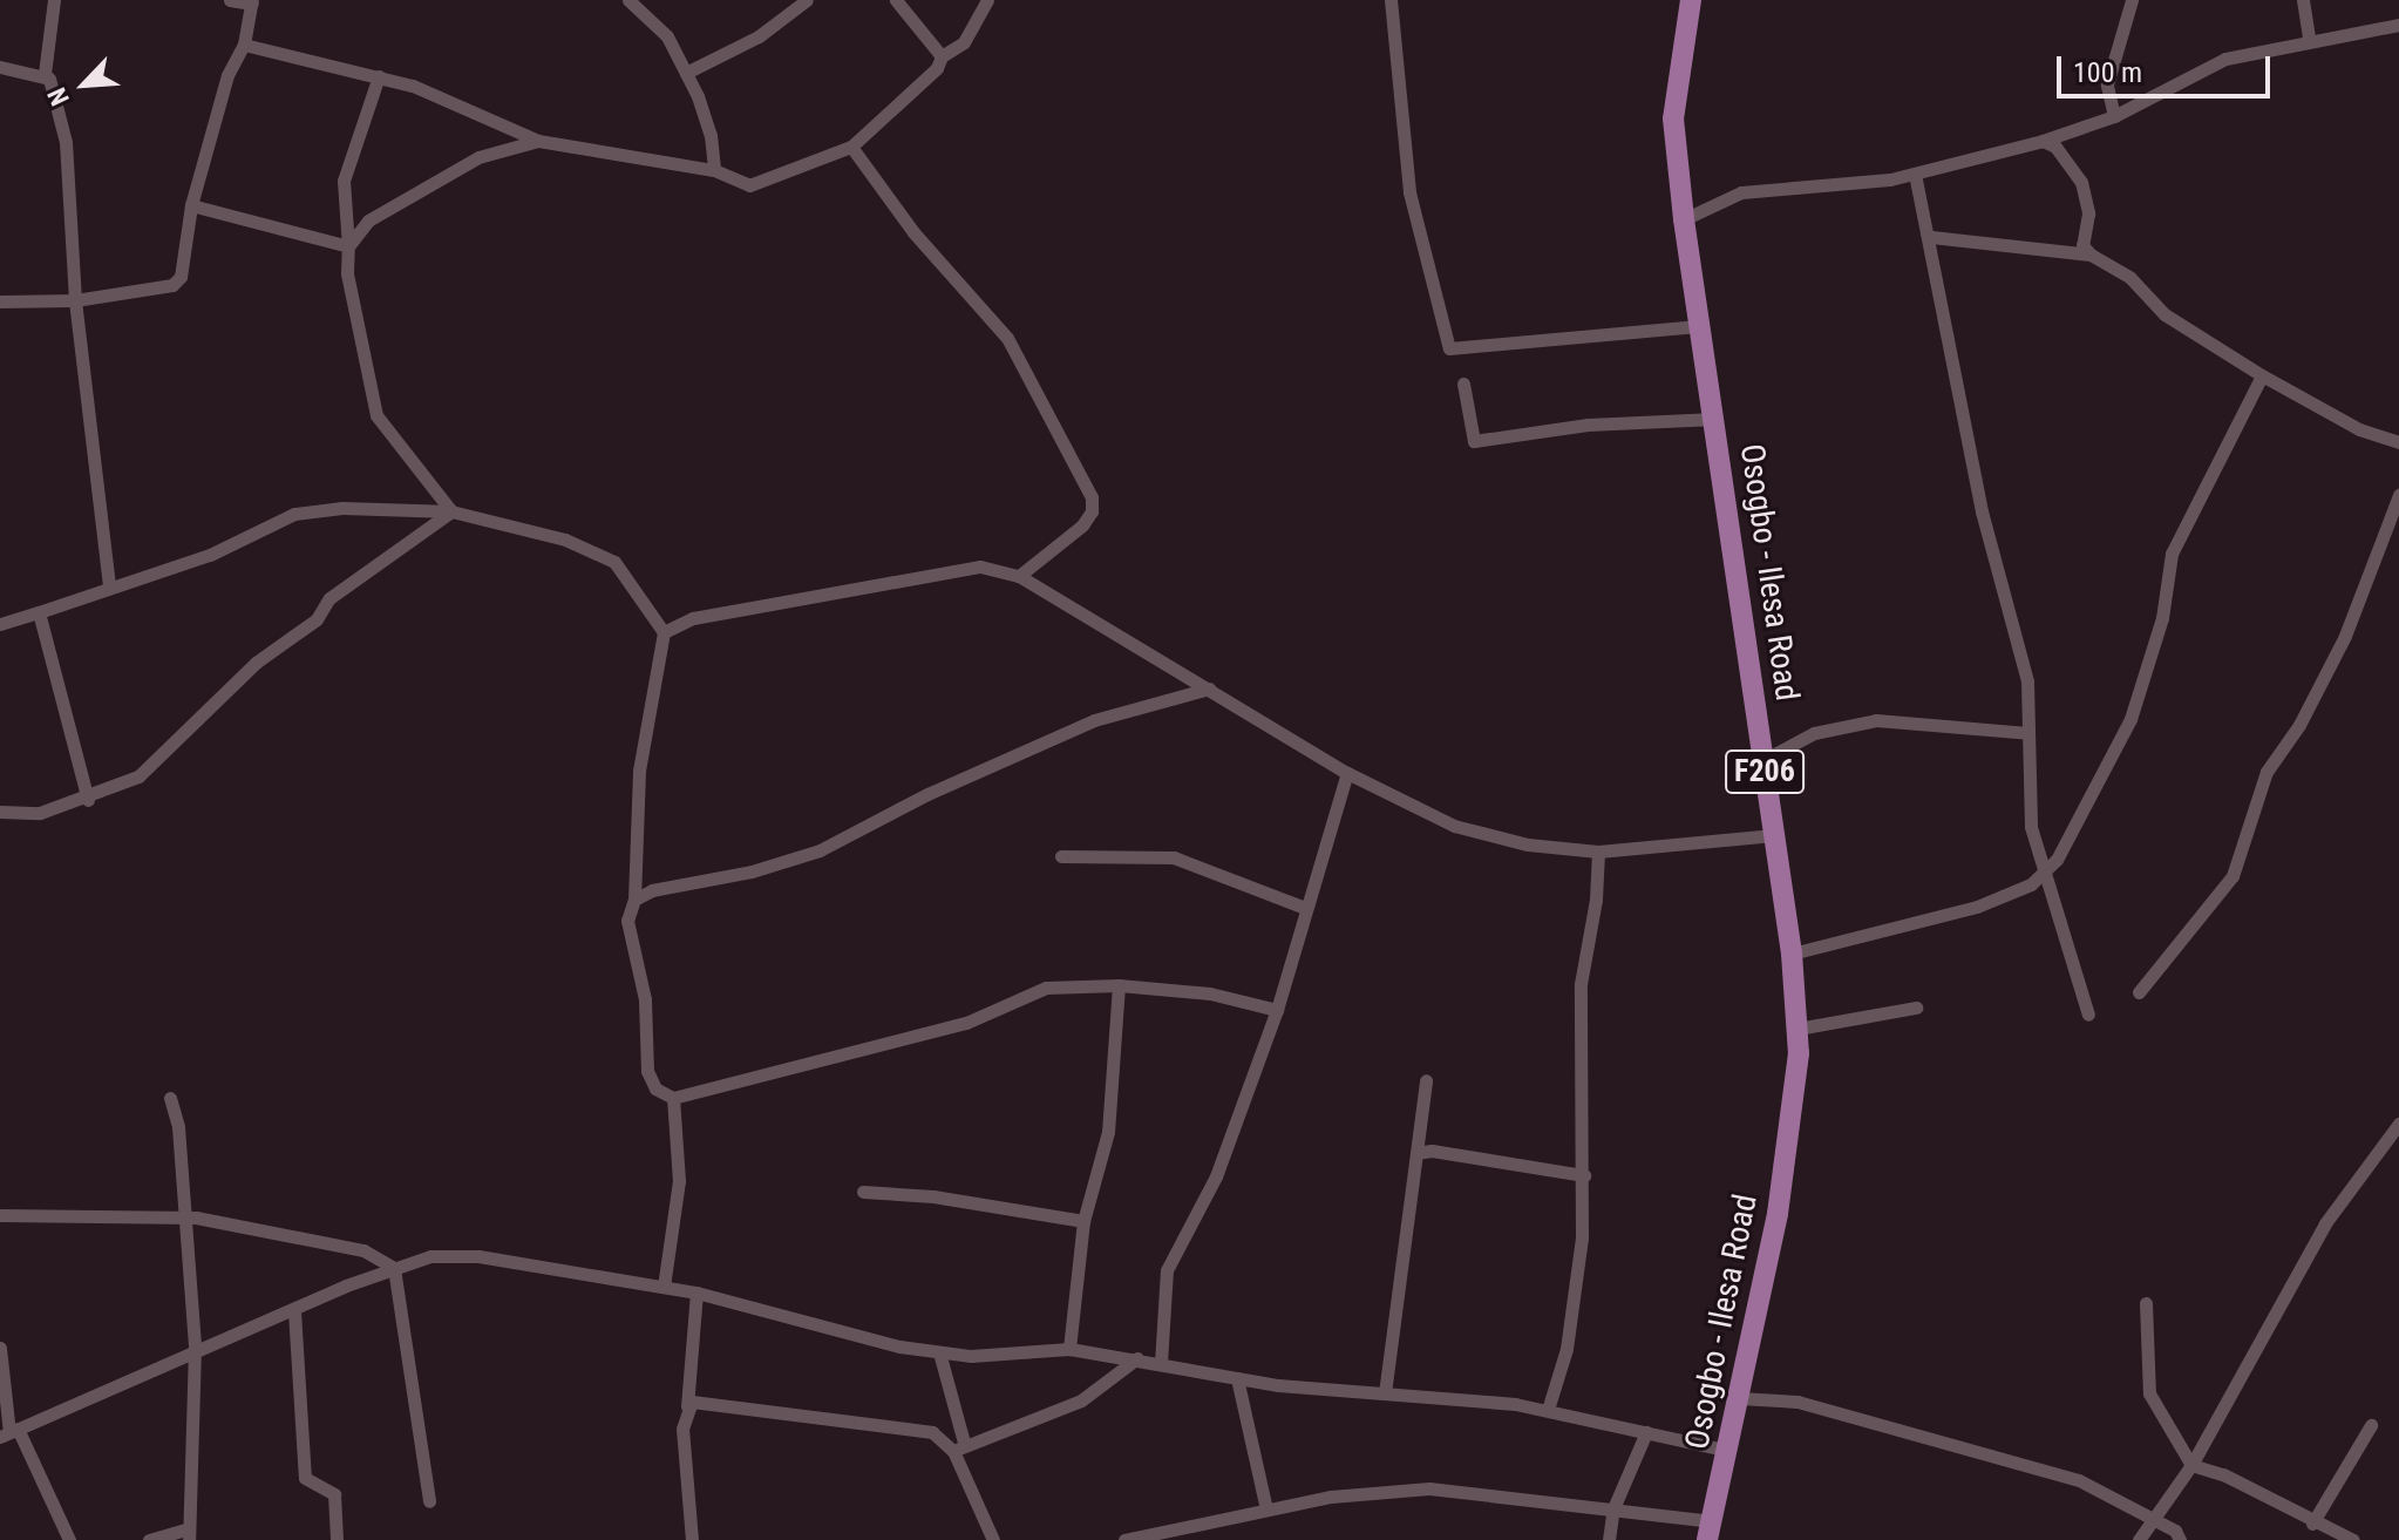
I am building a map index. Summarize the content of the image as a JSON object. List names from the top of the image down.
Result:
{
  "streets": {
    "main road": ["Osogbo - Ilesa Road", "F206"]
  },
  "scale_bar": "100 m",
  "north": "bottom left"
}
